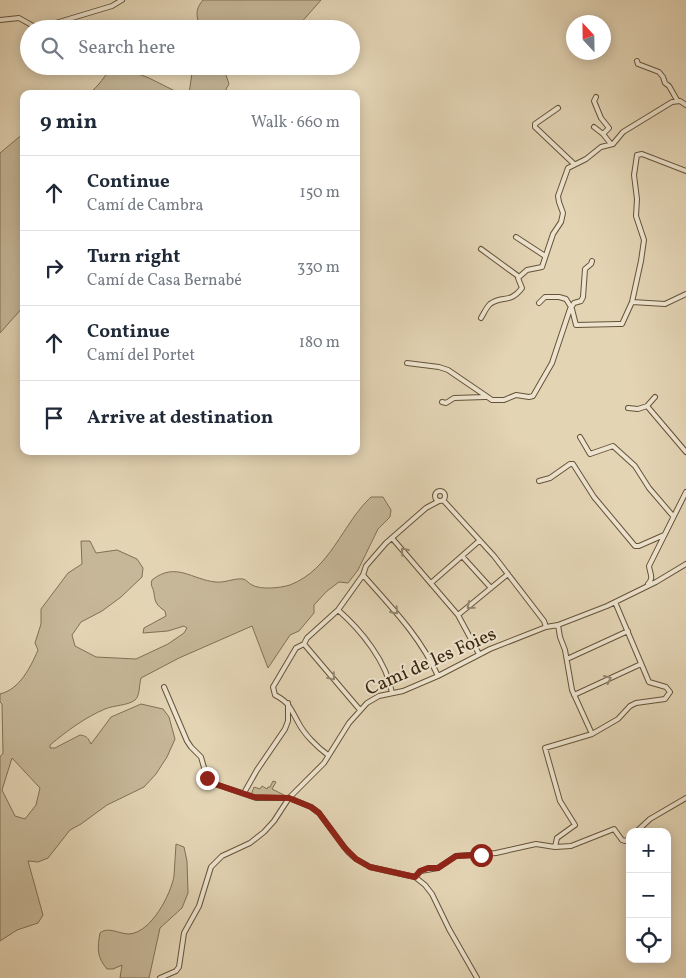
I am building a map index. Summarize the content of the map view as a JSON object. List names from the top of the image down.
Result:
{
  "streets": {
    "street": ["Camí de les Foies"]
  },
  "north": "top",
  "page": {
    "search": "Search here",
    "heading": ["9 min", "Walk · 660 m"],
    "list": [
      ["Continue", "Camí de Cambra", "150 m"],
      ["Turn right", "Camí de Casa Bernabé", "330 m"],
      ["Continue", "Camí del Portet", "180 m"],
      "Arrive at destination"
    ],
    "map_buttons": ["+", "−"]
  }
}
